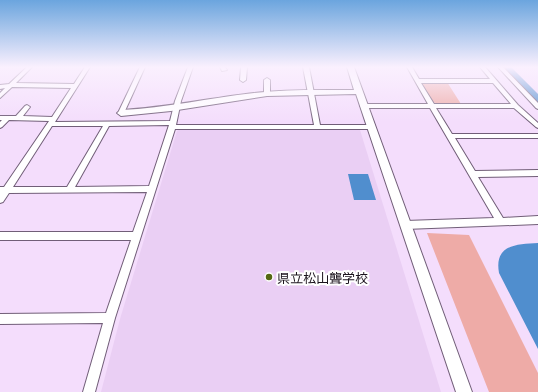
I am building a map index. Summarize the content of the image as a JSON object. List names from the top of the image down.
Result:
{
  "places": ["県立松山聾学校"]
}
